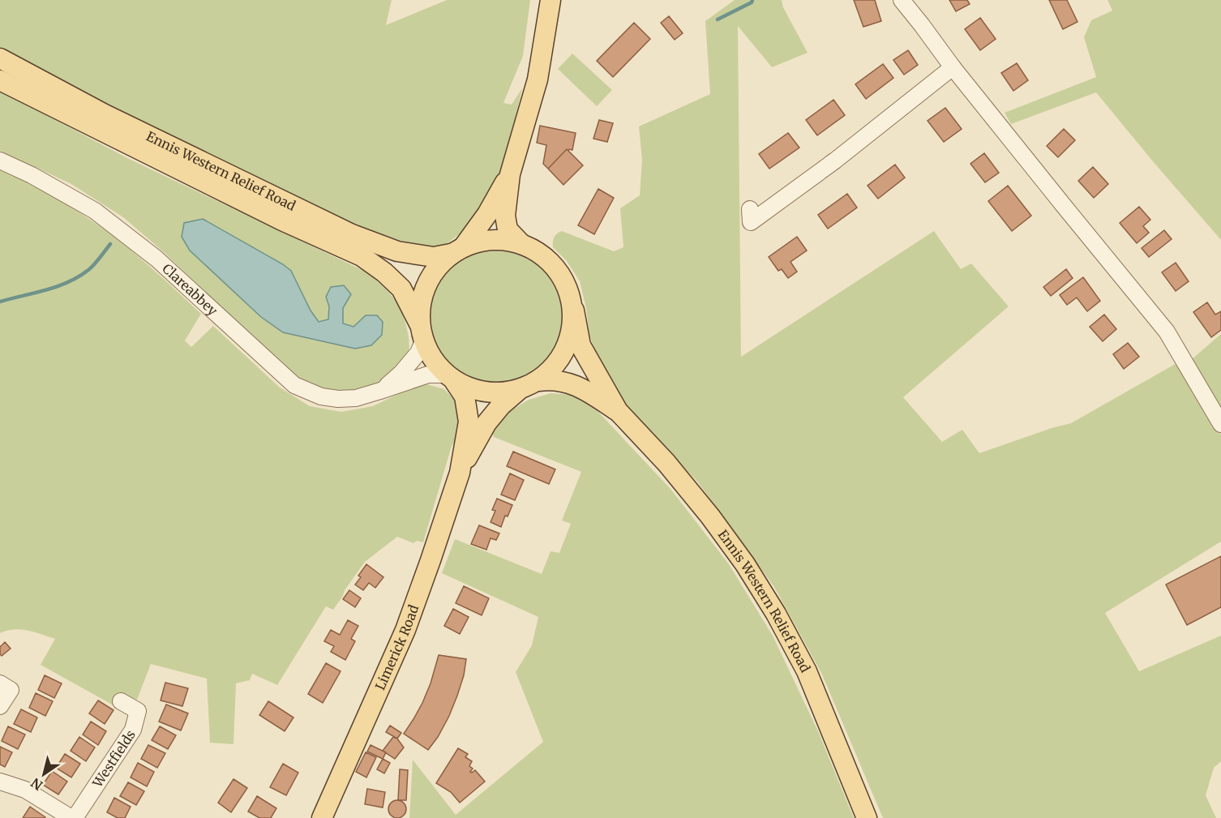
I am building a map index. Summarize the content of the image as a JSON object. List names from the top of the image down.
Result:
{
  "streets": {
    "main road": ["Ennis Western Relief Road", "Limerick Road"],
    "street": ["Clareabbey", "Westfields"]
  },
  "crossings": [
    ["Ennis Western Relief Road", "Clareabbey"]
  ],
  "north": "bottom left"
}
